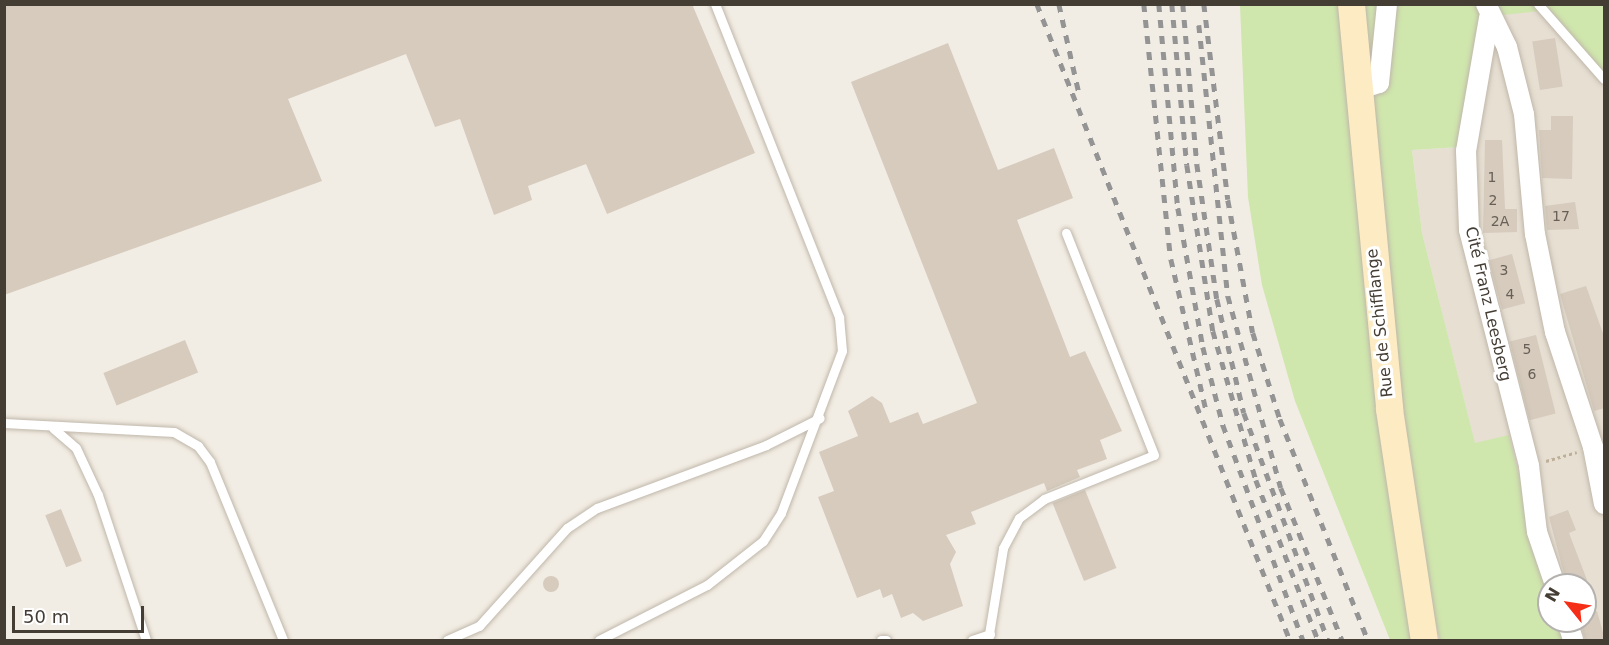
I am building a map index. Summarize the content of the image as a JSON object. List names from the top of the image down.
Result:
{
  "streets": {
    "street": ["Cité Franz Leesberg", "Rue de Schifflange"]
  },
  "house_numbers": [
    "1",
    "2",
    "17",
    "2A",
    "3",
    "4",
    "5",
    "6"
  ],
  "scale_bar": "50 m",
  "north": "top left"
}
